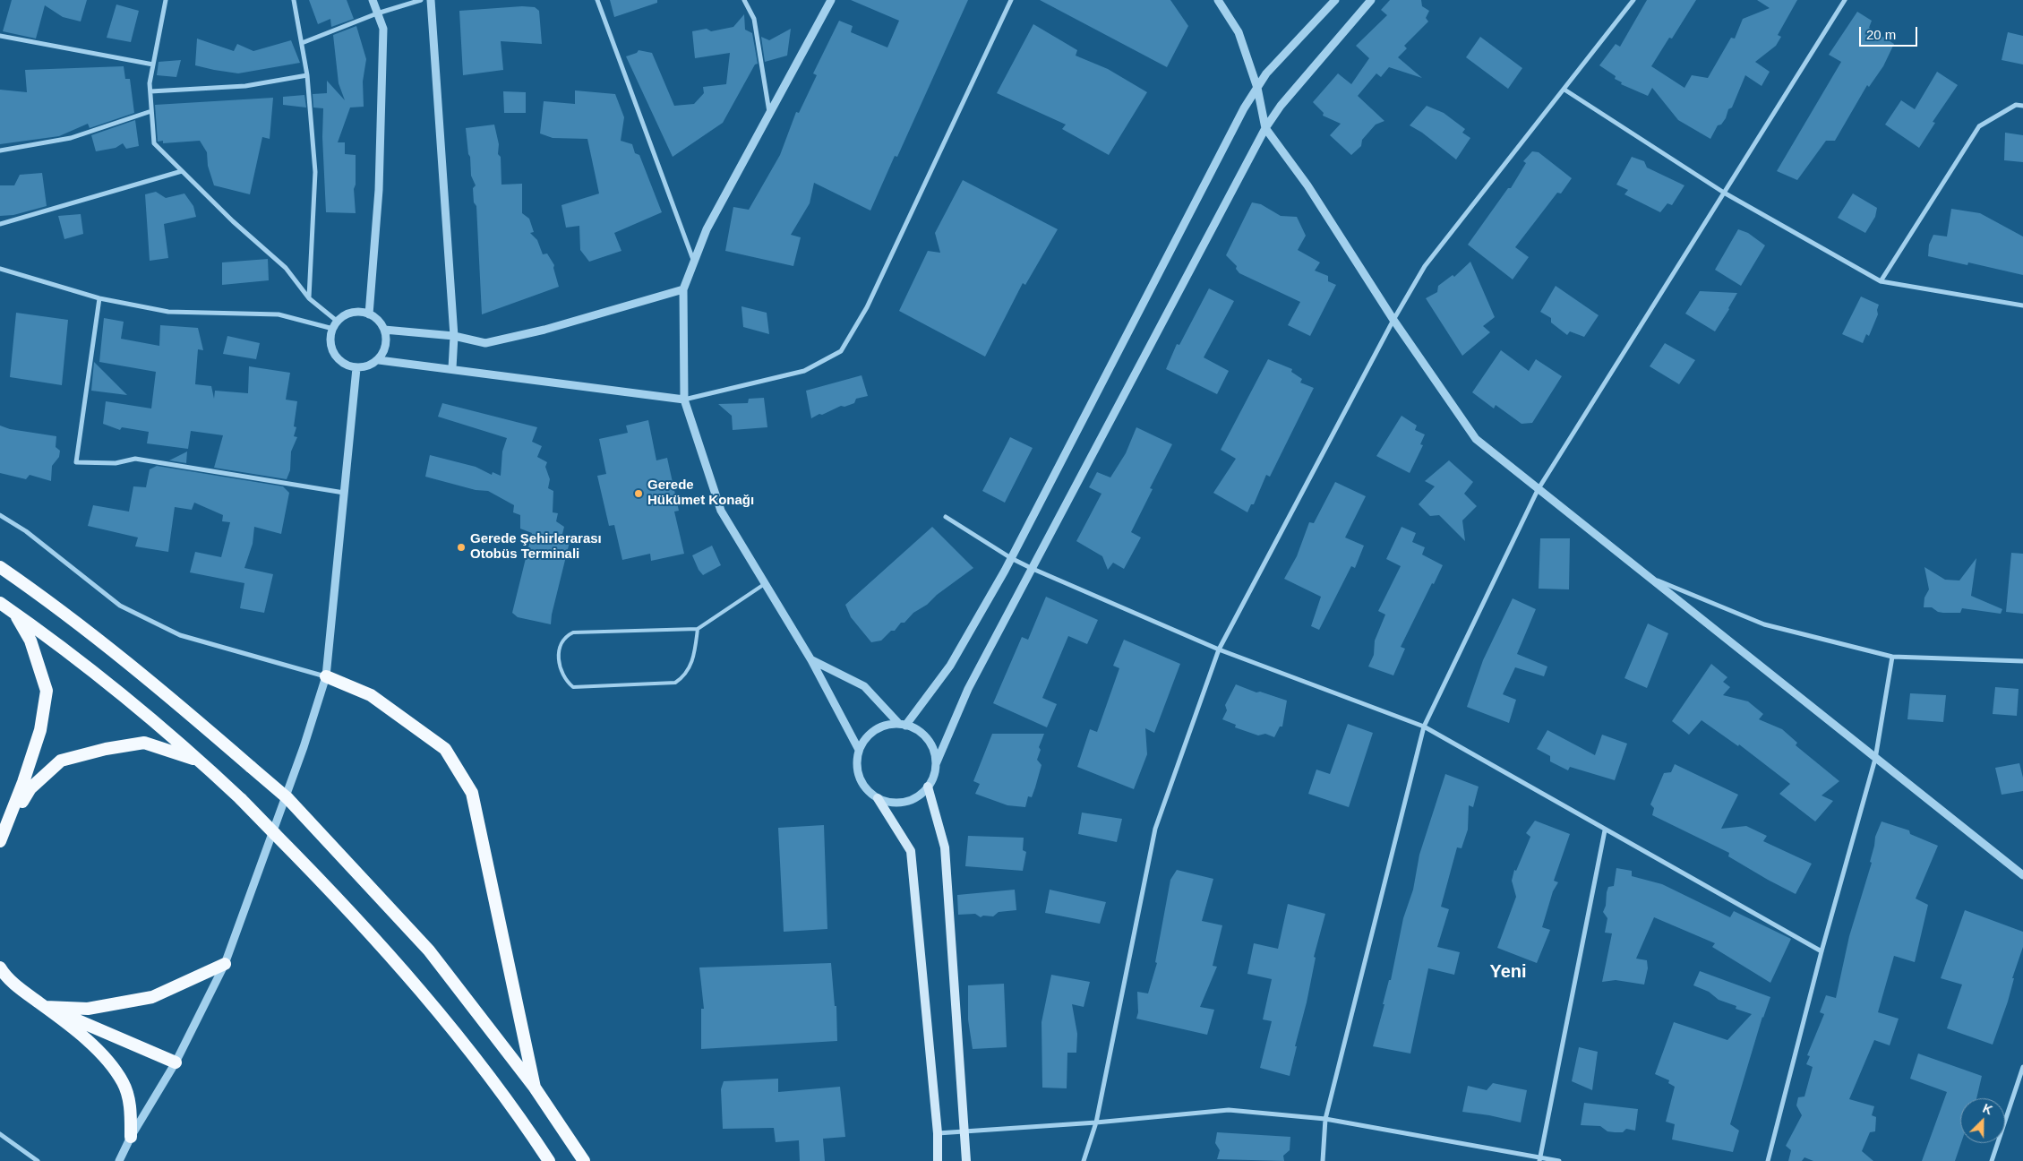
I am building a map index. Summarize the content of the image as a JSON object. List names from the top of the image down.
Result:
{
  "districts": ["Yeni"],
  "places": ["Gerede Hükümet Konağı", "Gerede Şehirlerarası Otobüs Terminali"],
  "scale_bar": "20 m",
  "north": "top right"
}
